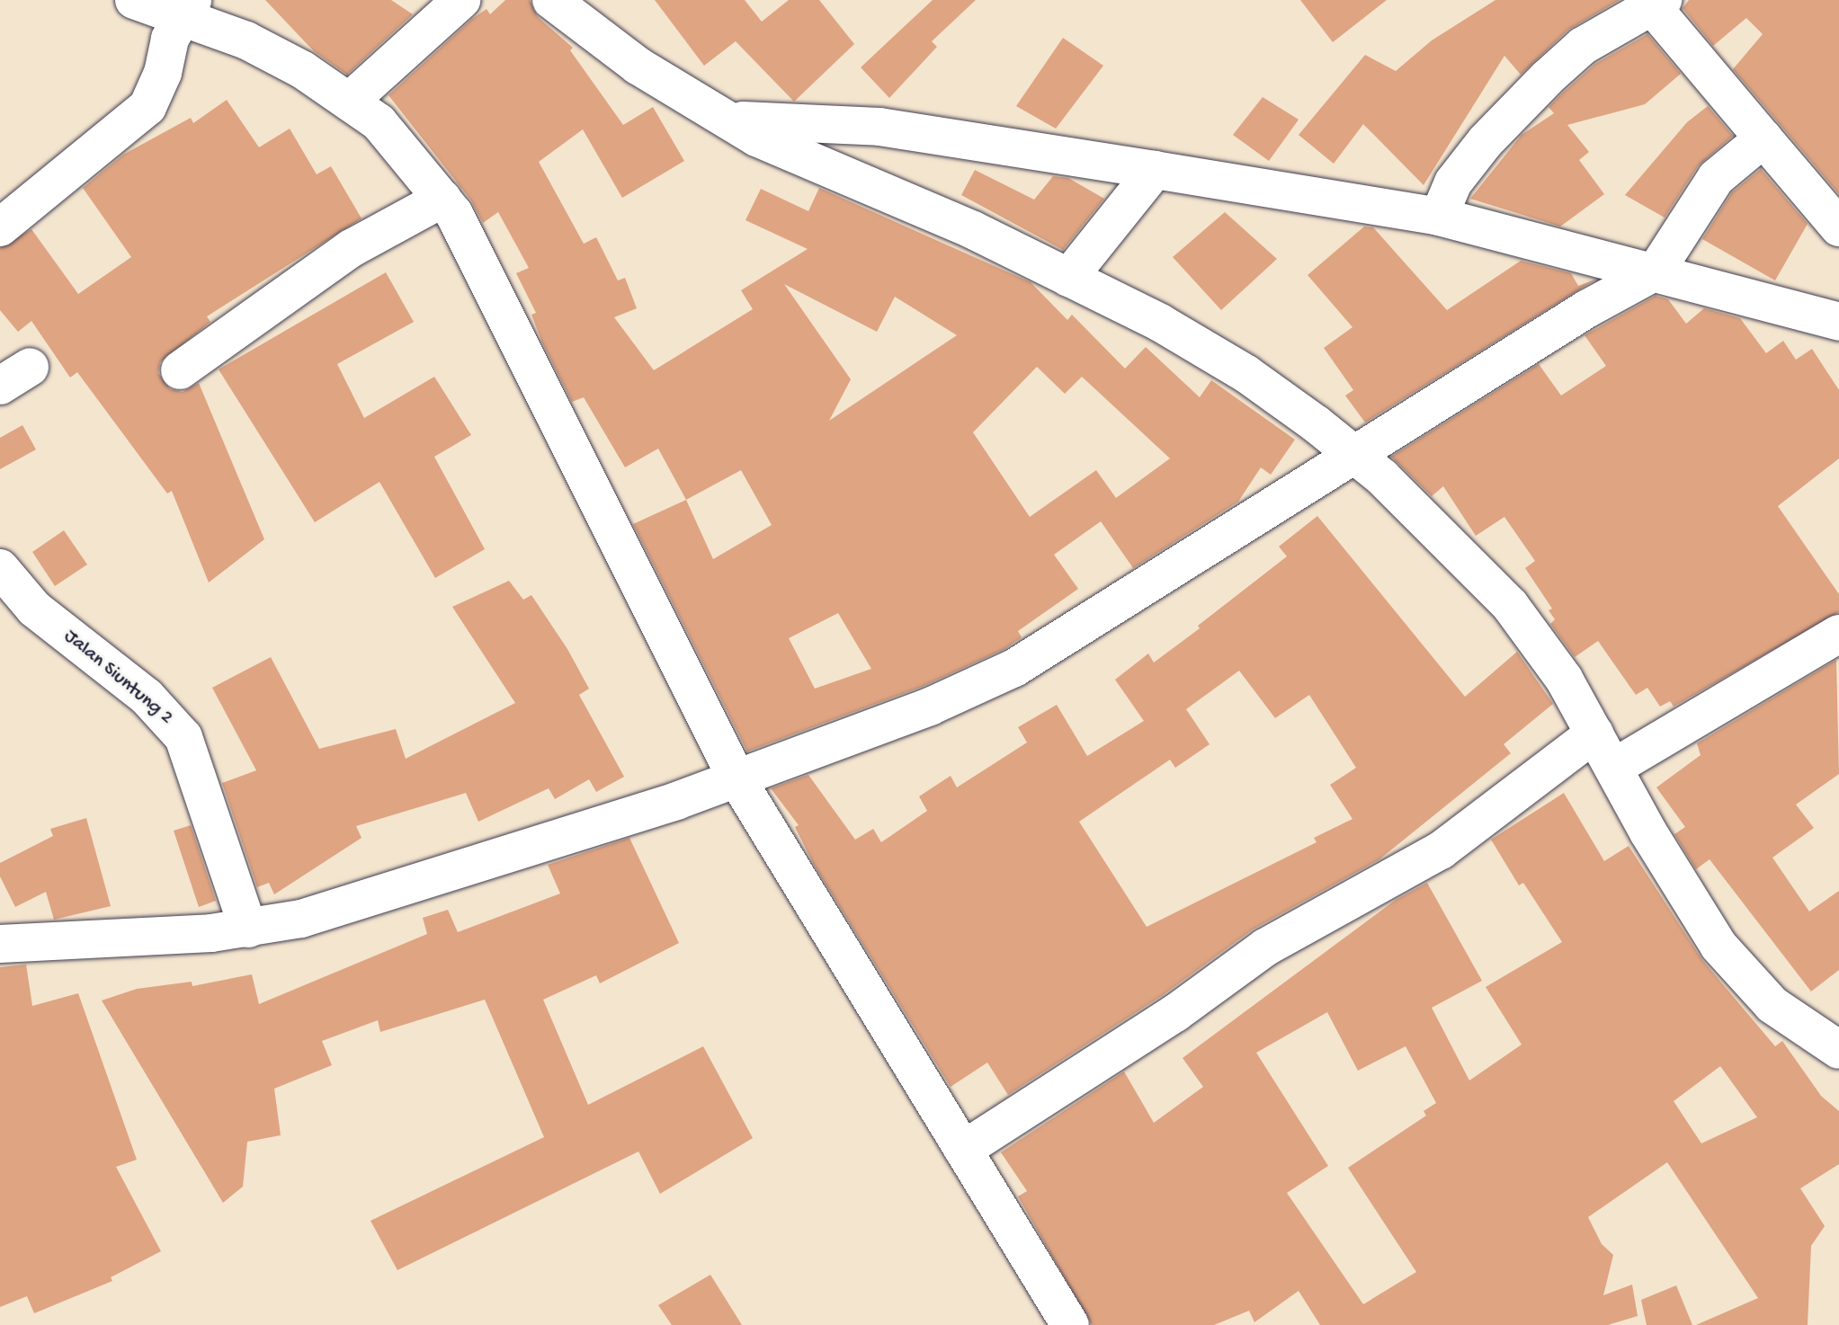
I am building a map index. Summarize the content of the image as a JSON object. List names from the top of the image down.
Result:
{
  "streets": {
    "street": ["Jalan Siuntung 2"]
  }
}
